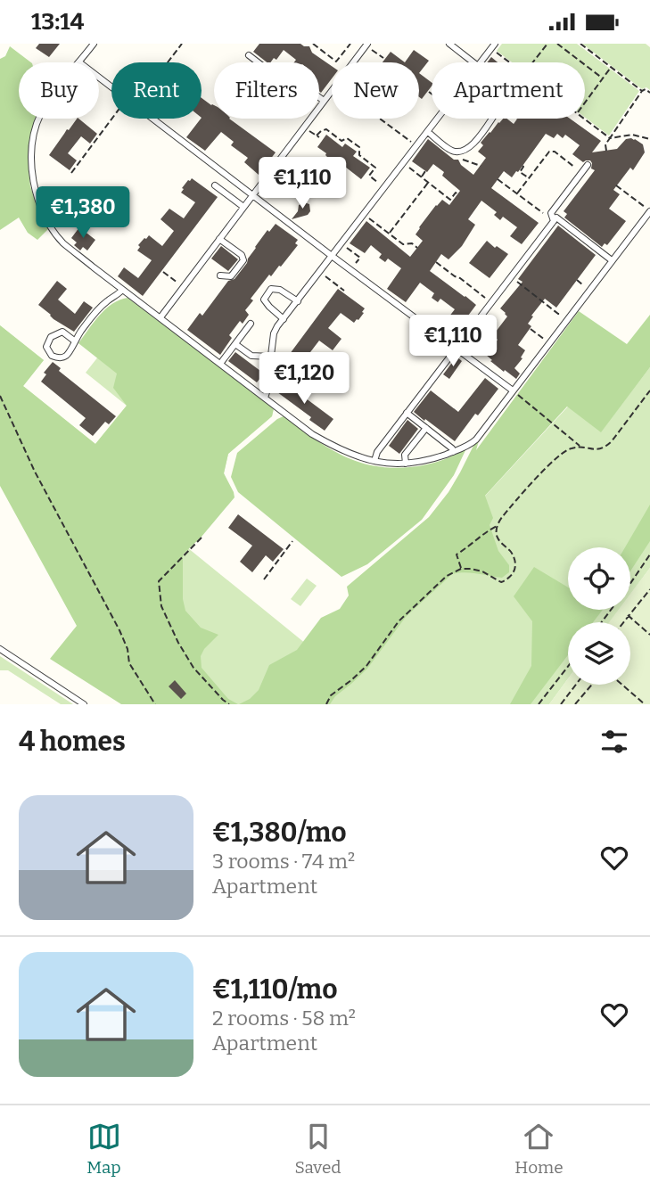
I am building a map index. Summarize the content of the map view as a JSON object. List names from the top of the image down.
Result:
{
  "page": {
    "status": "13:14",
    "chip": [
      "Buy",
      "Rent",
      "Filters",
      "New",
      "Apartment"
    ],
    "price": [
      "€1,110",
      "€1,380",
      "€1,110",
      "€1,120"
    ],
    "heading": "4 homes",
    "list": [
      {
        "name": "€1,380/mo",
        "note": "3 rooms · 74 m² · Apartment"
      },
      {
        "name": "€1,110/mo",
        "note": "2 rooms · 58 m² · Apartment"
      }
    ],
    "tabs": ["Map", "Saved", "Home"]
  }
}
